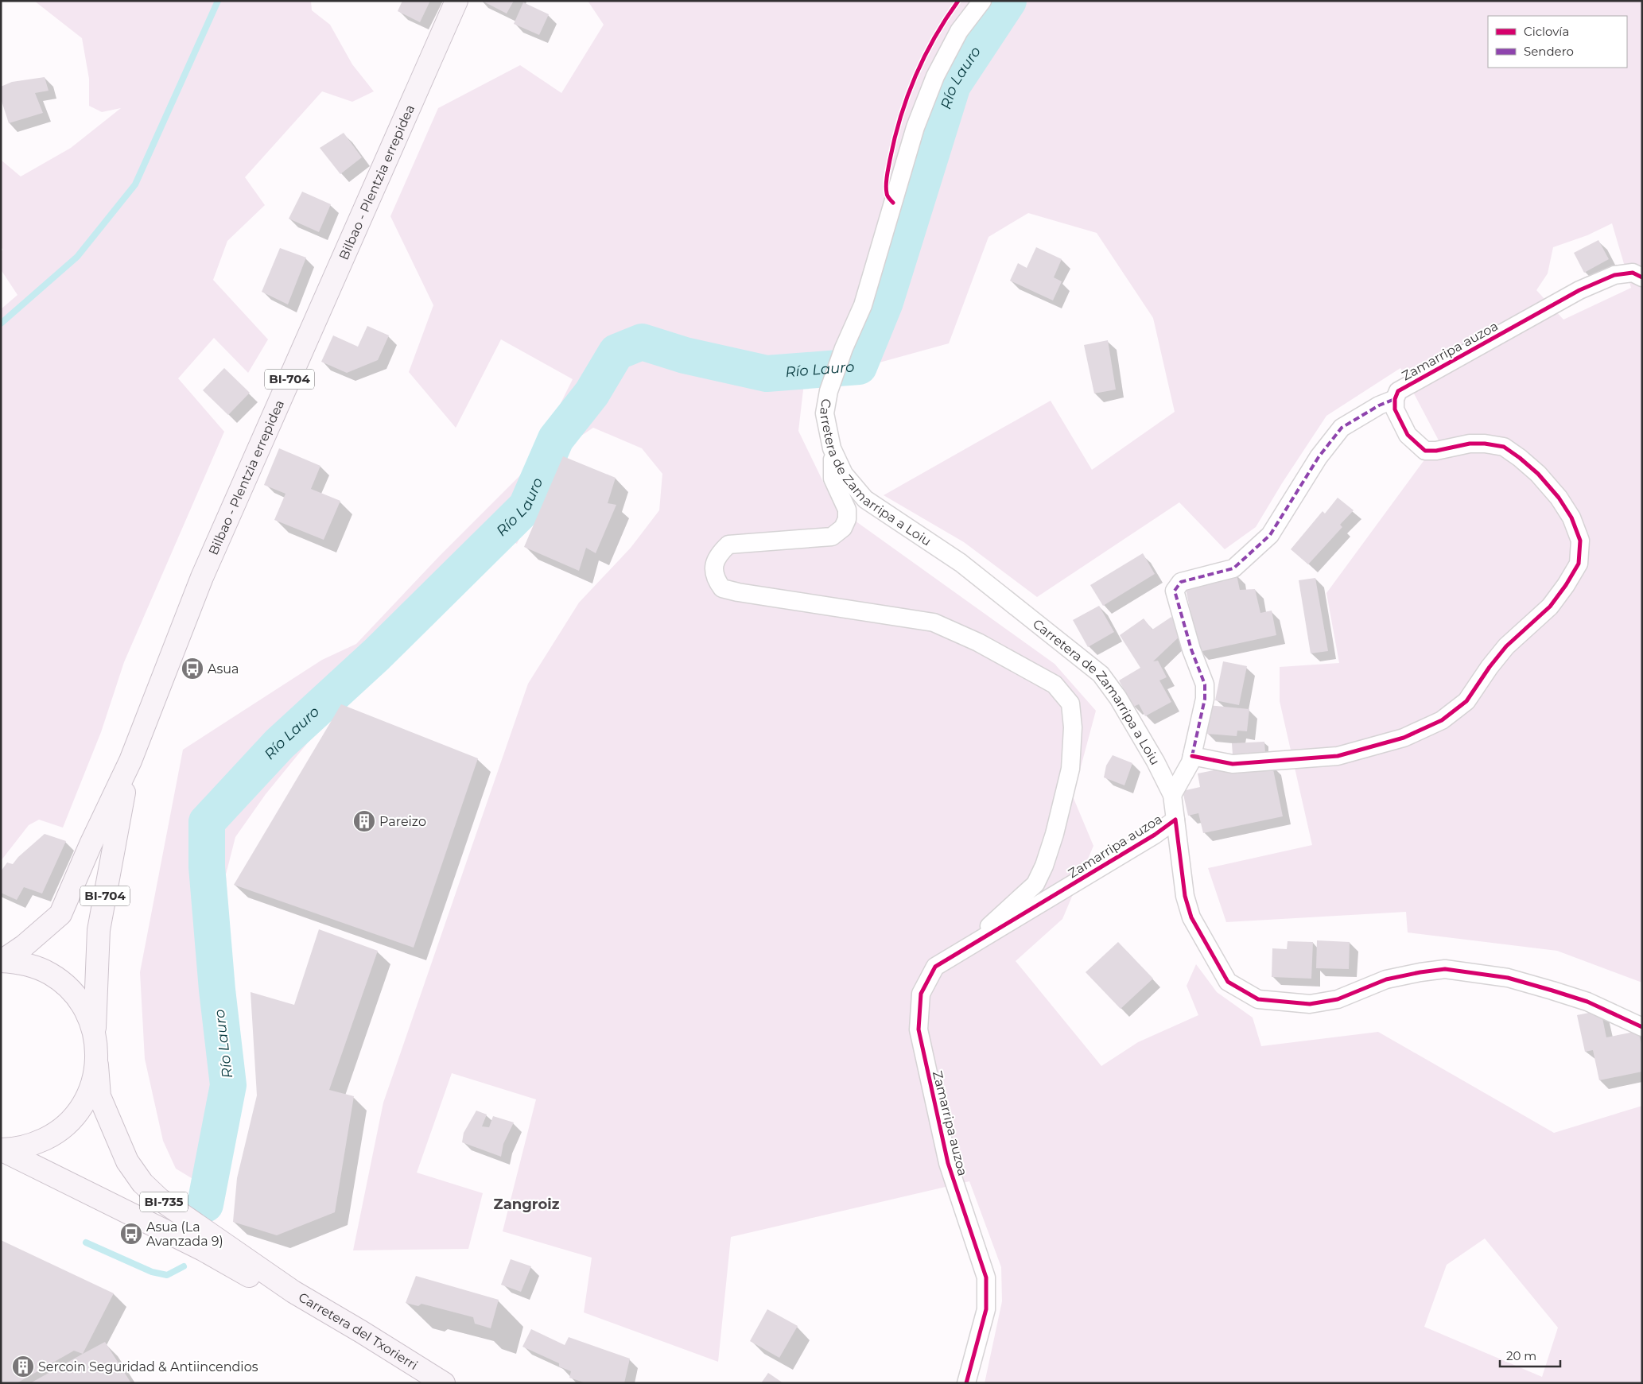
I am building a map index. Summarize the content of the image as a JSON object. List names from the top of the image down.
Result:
{
  "streets": {
    "main road": [
      "Bilbao - Plentzia errepidea",
      "BI-704",
      "BI-735",
      "Carretera del Txorierri"
    ],
    "street": ["Zamarripa auzoa", "Carretera de Zamarripa a Loiu"]
  },
  "crossings": [
    ["Bilbao - Plentzia errepidea", "BI-704"],
    ["Zamarripa auzoa", "Carretera de Zamarripa a Loiu"],
    ["BI-704", "BI-735"],
    ["BI-735", "Carretera del Txorierri"]
  ],
  "districts": ["Zangroiz"],
  "water": ["Río Lauro"],
  "places": {
    "bus stop": ["Asua", "Asua (La Avanzada 9)"],
    "building": ["Pareizo", "Sercoin Seguridad & Antiincendios"]
  },
  "legend": ["Ciclovía", "Sendero"],
  "scale_bar": "20 m"
}
